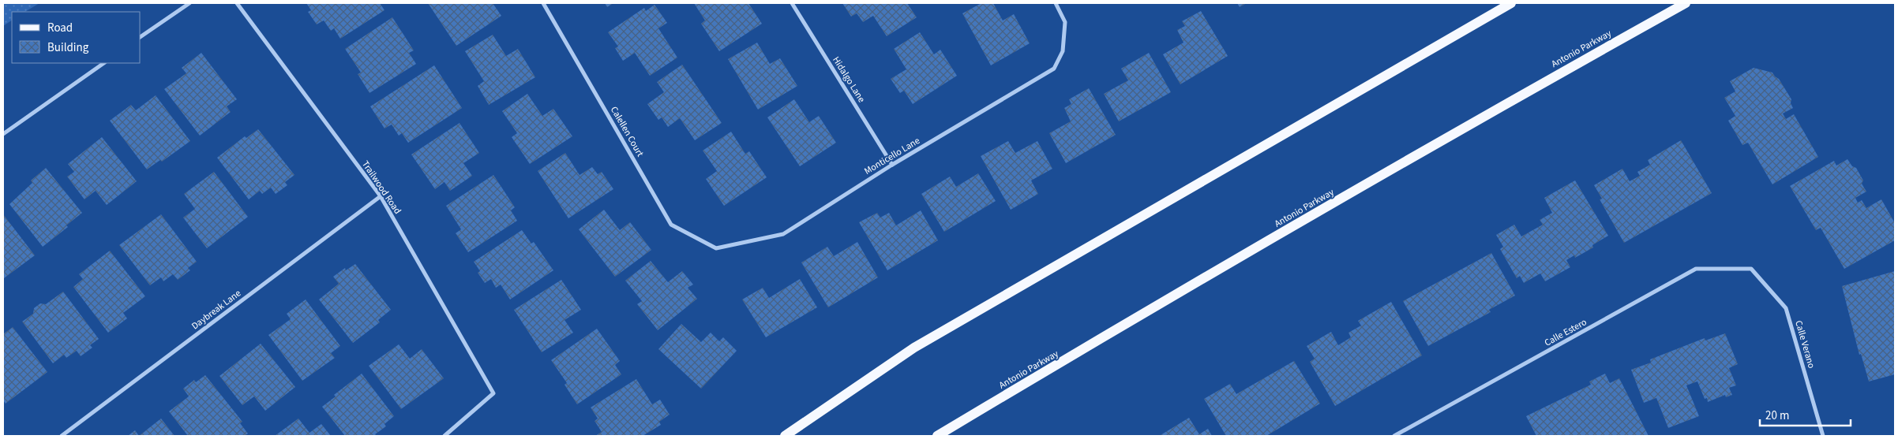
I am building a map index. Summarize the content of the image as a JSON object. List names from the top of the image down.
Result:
{
  "streets": {
    "main road": ["Antonio Parkway"],
    "street": [
      "Hidalgo Lane",
      "Calellen Court",
      "Monticello Lane",
      "Trailwood Road",
      "Daybreak Lane",
      "Calle Estero",
      "Calle Verano"
    ]
  },
  "crossings": [
    ["Hidalgo Lane", "Monticello Lane"],
    ["Calellen Court", "Monticello Lane"],
    ["Trailwood Road", "Daybreak Lane"],
    ["Calle Estero", "Calle Verano"]
  ],
  "legend": ["Road", "Building"],
  "scale_bar": "20 m"
}
